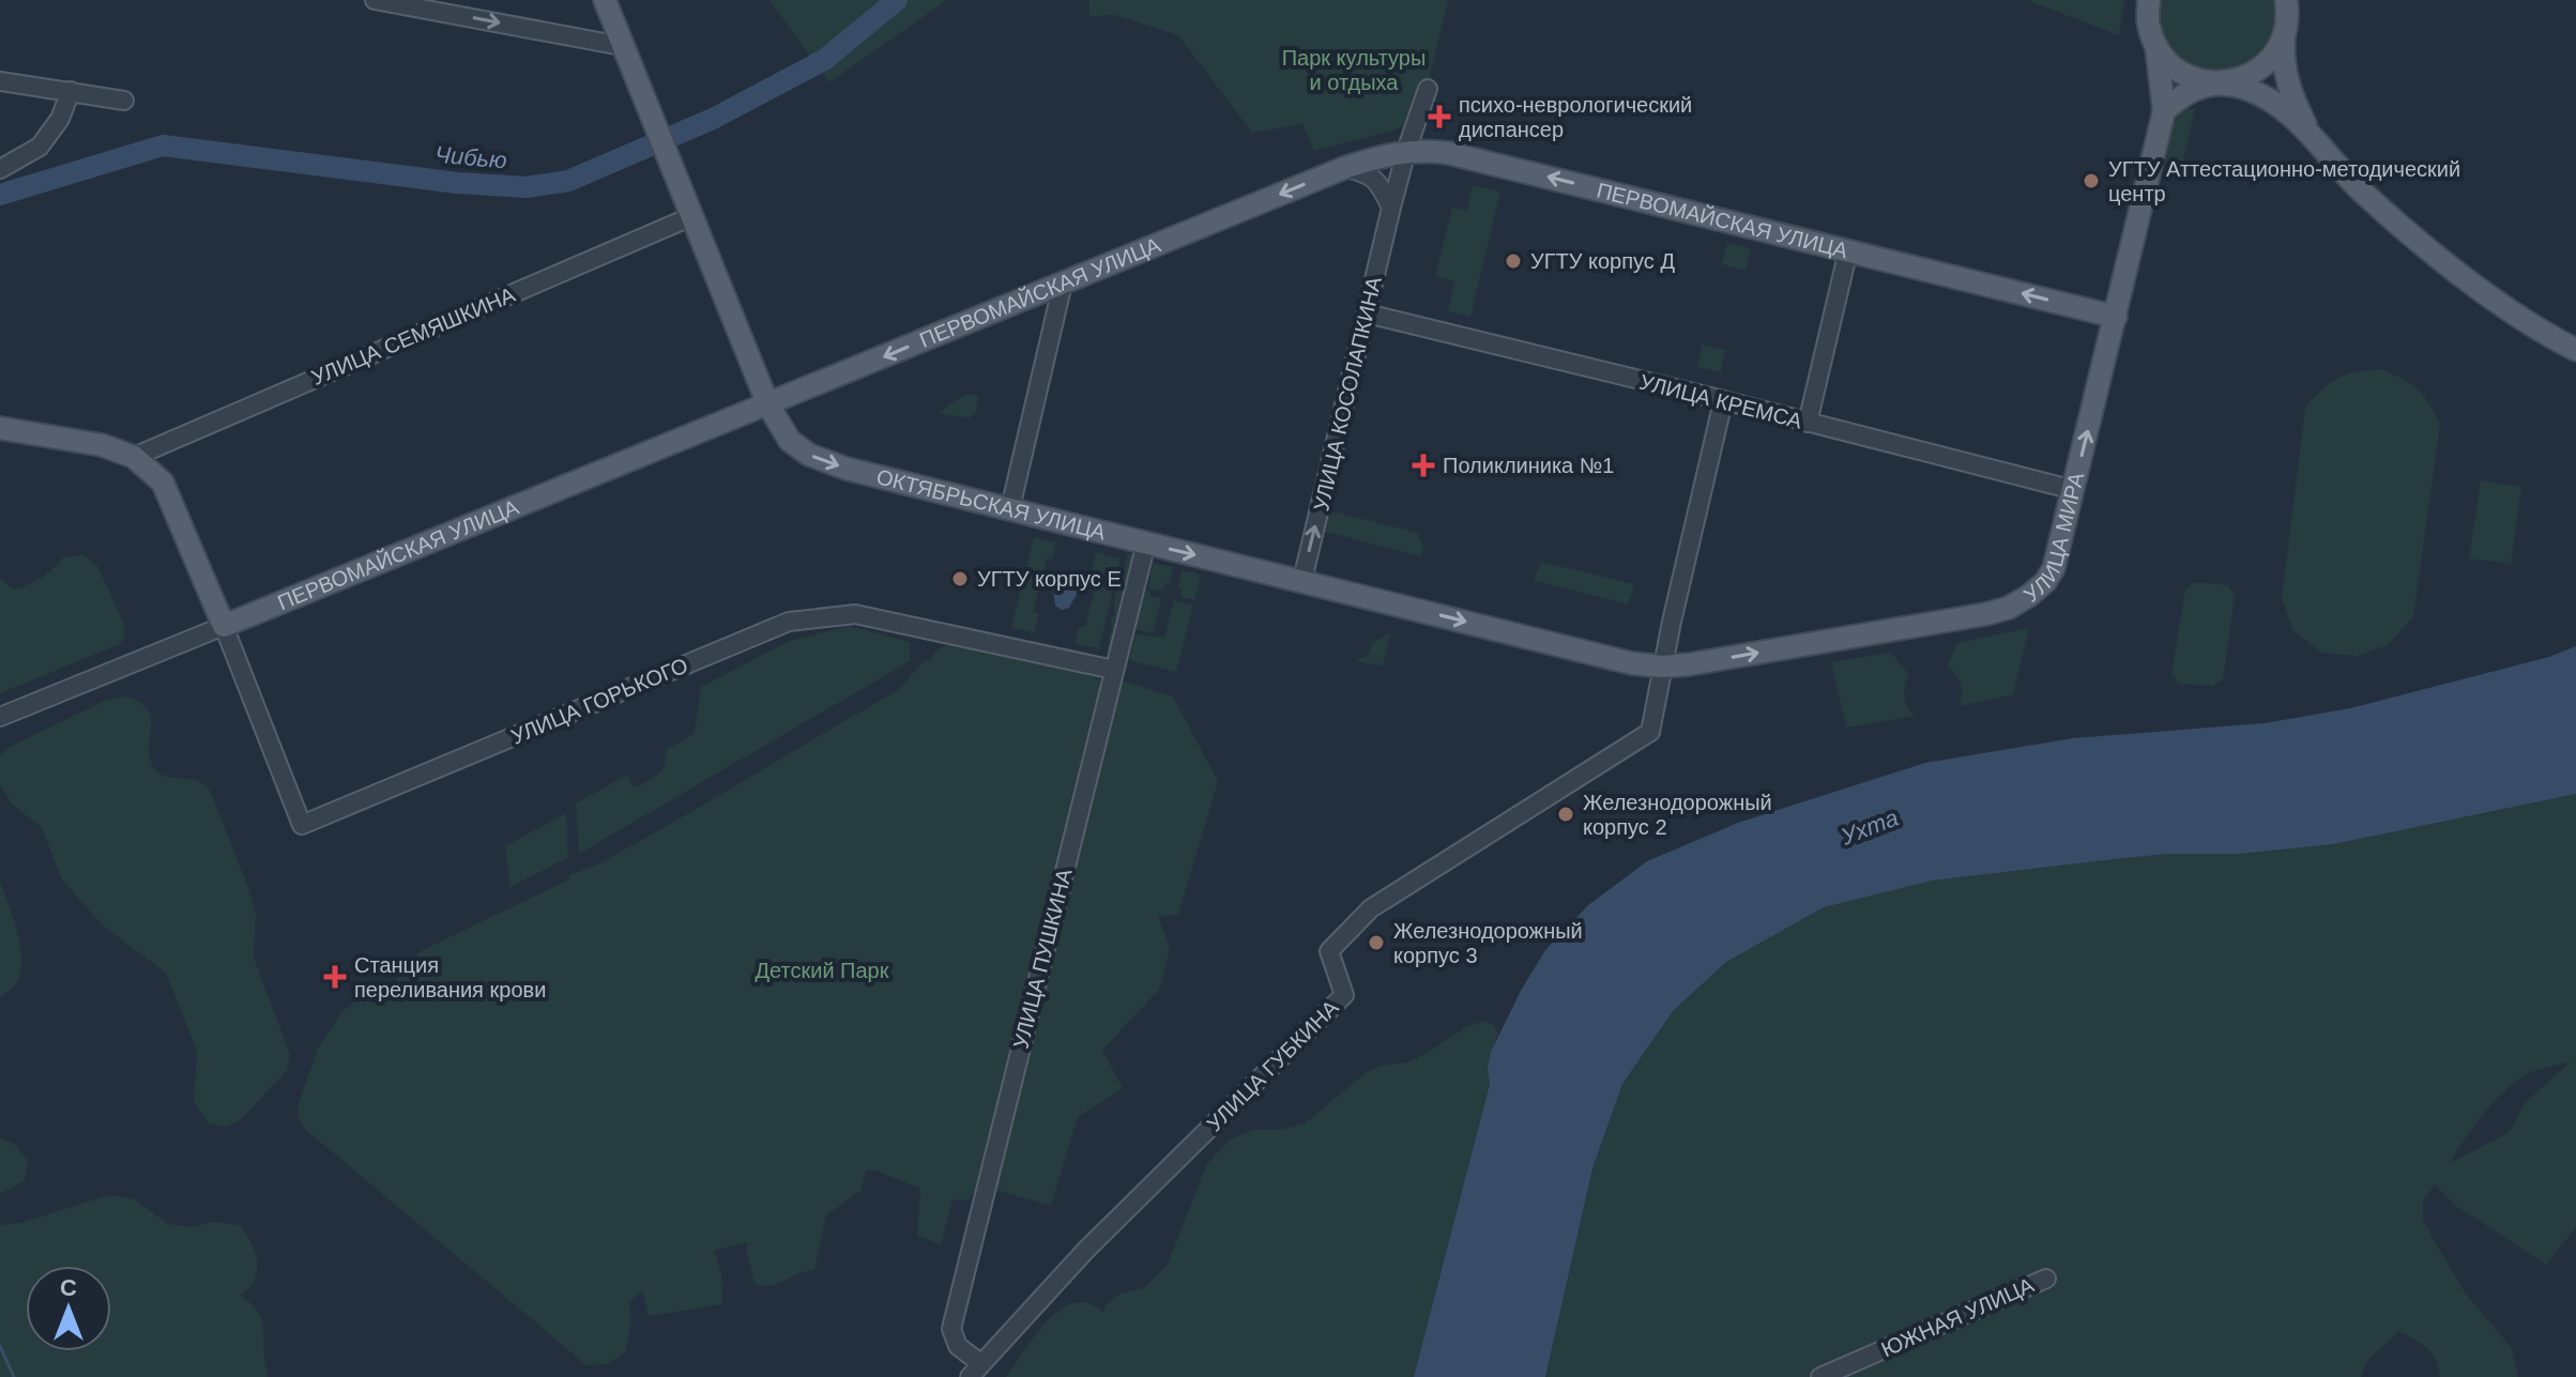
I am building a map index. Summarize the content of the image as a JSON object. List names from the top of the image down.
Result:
{
  "streets": {
    "main road": ["ПЕРВОМАЙСКАЯ УЛИЦА", "ОКТЯБРЬСКАЯ УЛИЦА", "УЛИЦА МИРА"],
    "street": [
      "УЛИЦА СЕМЯШКИНА",
      "УЛИЦА КОСОЛАПКИНА",
      "УЛИЦА КРЕМСА",
      "УЛИЦА ГОРЬКОГО",
      "УЛИЦА ПУШКИНА",
      "УЛИЦА ГУБКИНА",
      "ЮЖНАЯ УЛИЦА"
    ]
  },
  "crossings": [
    ["ПЕРВОМАЙСКАЯ УЛИЦА", "УЛИЦА КОСОЛАПКИНА"],
    ["ПЕРВОМАЙСКАЯ УЛИЦА", "ОКТЯБРЬСКАЯ УЛИЦА"],
    ["ПЕРВОМАЙСКАЯ УЛИЦА", "УЛИЦА МИРА"],
    ["ПЕРВОМАЙСКАЯ УЛИЦА", "УЛИЦА ГОРЬКОГО"],
    ["УЛИЦА СЕМЯШКИНА", "ОКТЯБРЬСКАЯ УЛИЦА"],
    ["УЛИЦА КОСОЛАПКИНА", "УЛИЦА КРЕМСА"],
    ["УЛИЦА КОСОЛАПКИНА", "ОКТЯБРЬСКАЯ УЛИЦА"],
    ["УЛИЦА КРЕМСА", "УЛИЦА МИРА"],
    ["ОКТЯБРЬСКАЯ УЛИЦА", "УЛИЦА МИРА"],
    ["ОКТЯБРЬСКАЯ УЛИЦА", "УЛИЦА ПУШКИНА"],
    ["ОКТЯБРЬСКАЯ УЛИЦА", "УЛИЦА ГУБКИНА"],
    ["УЛИЦА МИРА", "УЛИЦА ГУБКИНА"],
    ["УЛИЦА ГОРЬКОГО", "УЛИЦА ПУШКИНА"],
    ["УЛИЦА ПУШКИНА", "УЛИЦА ГУБКИНА"]
  ],
  "one_way": [
    "ПЕРВОМАЙСКАЯ УЛИЦА",
    "УЛИЦА КОСОЛАПКИНА",
    "ОКТЯБРЬСКАЯ УЛИЦА",
    "УЛИЦА МИРА"
  ],
  "water": ["Чибью", "Ухта"],
  "parks": ["Парк культуры и отдыха", "Детский Парк"],
  "places": {
    "health": ["психо-неврологический диспансер", "Поликлиника №1", "Станция переливания крови"],
    "other": [
      "УГТУ Аттестационно-методический центр",
      "УГТУ корпус Д",
      "УГТУ корпус Е",
      "Железнодорожный корпус 2",
      "Железнодорожный корпус 3"
    ]
  },
  "north": "top"
}
